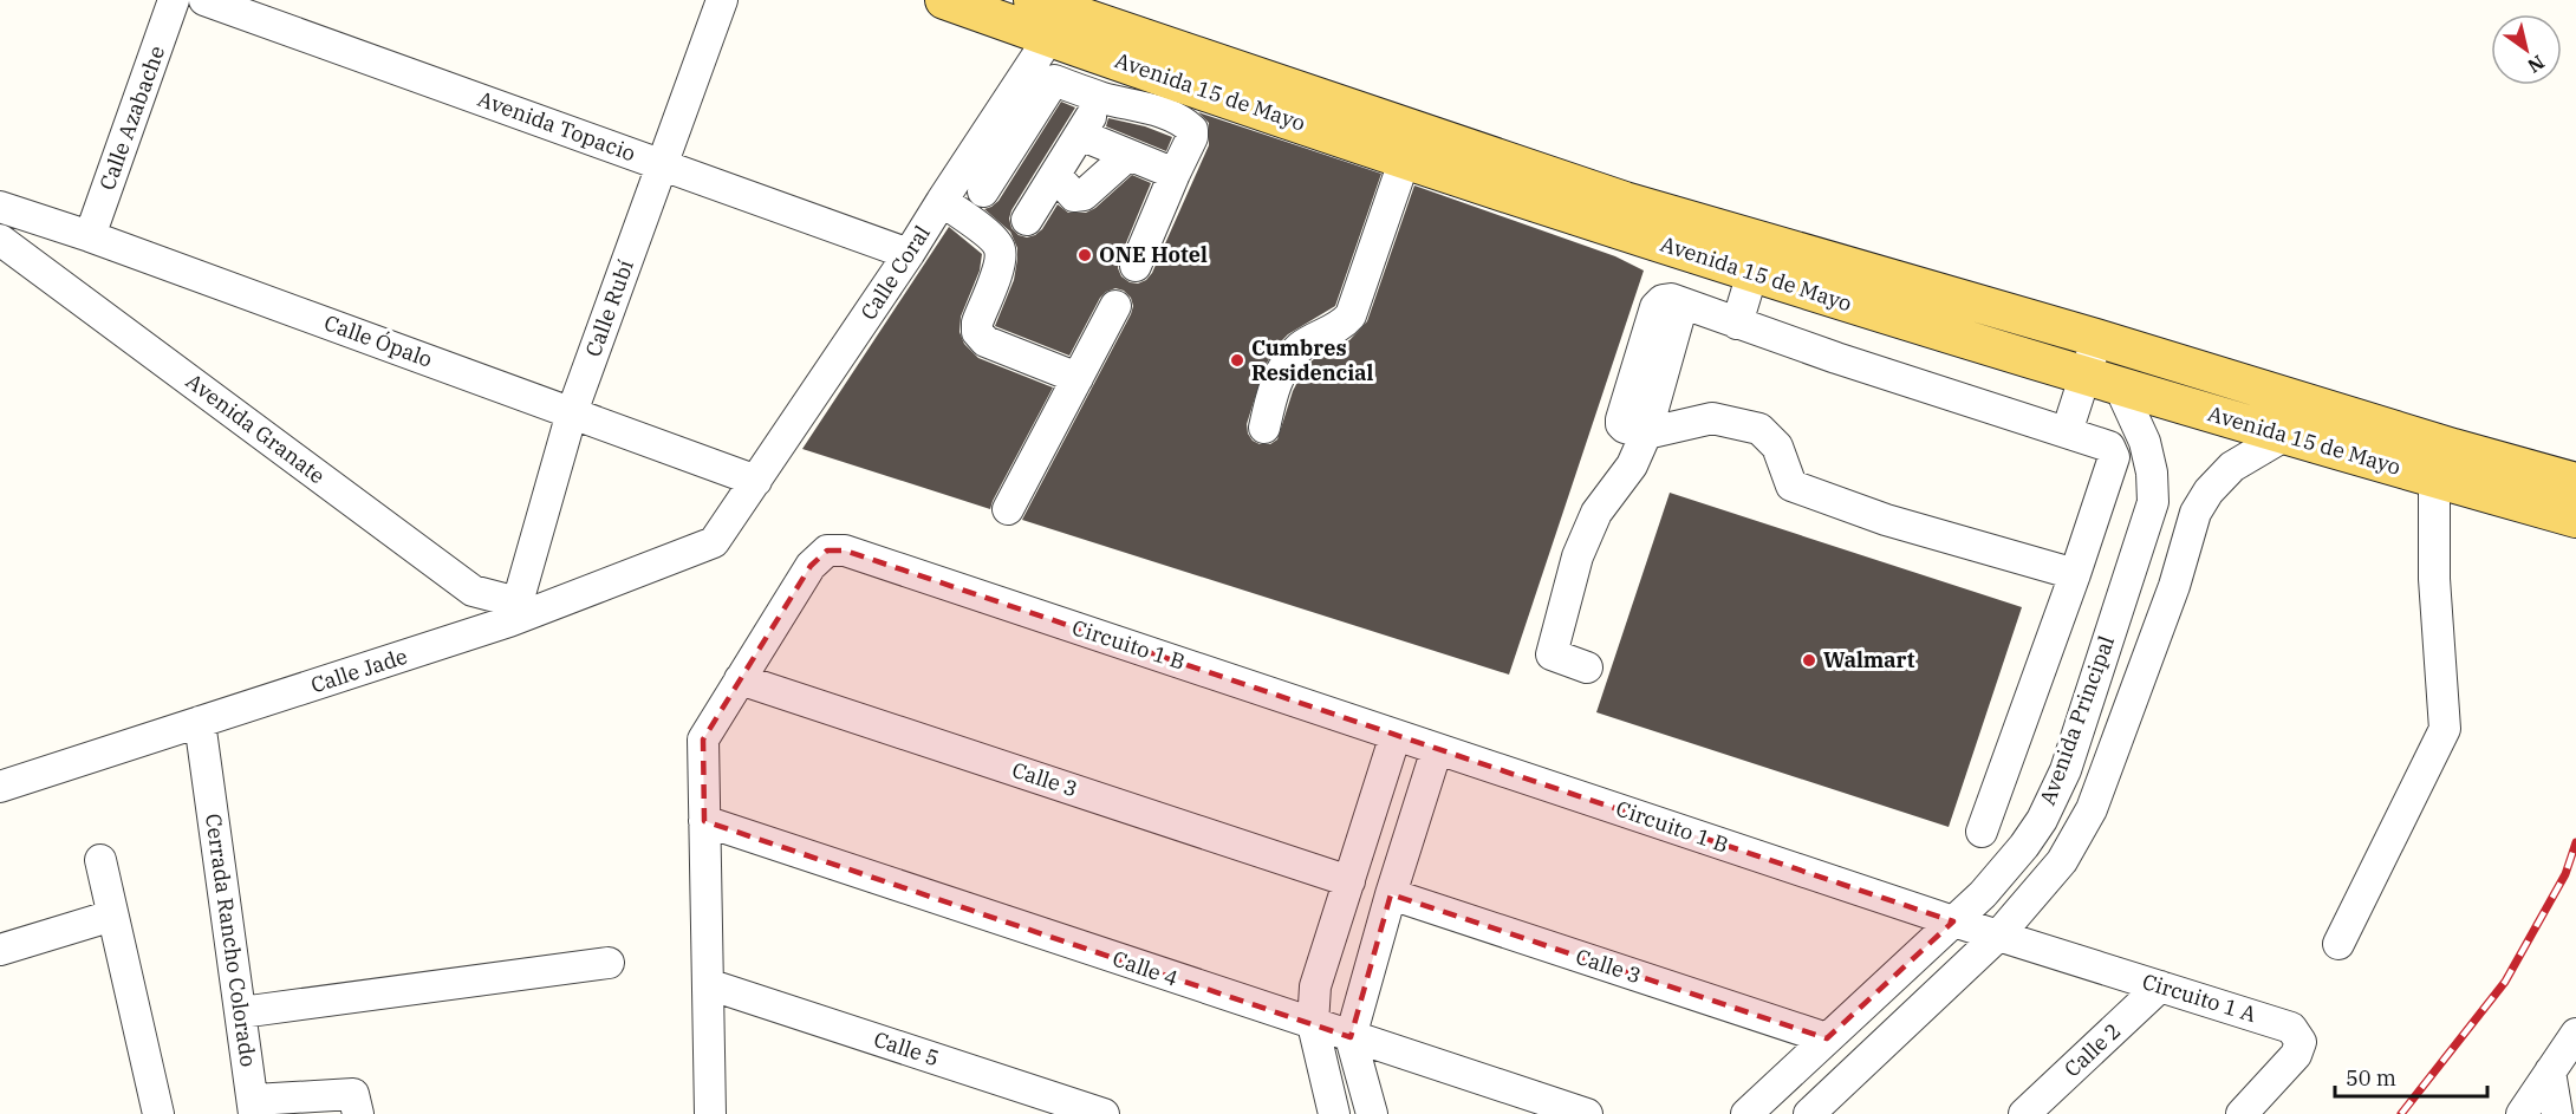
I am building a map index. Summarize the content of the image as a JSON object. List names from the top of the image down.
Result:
{
  "streets": {
    "main road": ["Avenida 15 de Mayo"],
    "street": [
      "Calle Azabache",
      "Avenida Topacio",
      "Calle Coral",
      "Calle Rubí",
      "Calle Ópalo",
      "Avenida Granate",
      "Circuito 1 B",
      "Calle Jade",
      "Avenida Principal",
      "Calle 3",
      "Cerrada Rancho Colorado",
      "Calle 4",
      "Circuito 1 A",
      "Calle 5",
      "Calle 2"
    ]
  },
  "crossings": [
    ["Avenida 15 de Mayo", "Calle Coral"],
    ["Avenida 15 de Mayo", "Avenida Principal"],
    ["Calle Azabache", "Calle Ópalo"],
    ["Avenida Topacio", "Calle Coral"],
    ["Avenida Topacio", "Calle Rubí"],
    ["Calle Coral", "Calle Ópalo"],
    ["Calle Coral", "Calle Jade"],
    ["Calle Rubí", "Calle Ópalo"],
    ["Calle Rubí", "Avenida Granate"],
    ["Calle Rubí", "Calle Jade"],
    ["Avenida Granate", "Calle Jade"],
    ["Circuito 1 B", "Avenida Principal"],
    ["Circuito 1 B", "Calle 3"],
    ["Circuito 1 B", "Calle 4"],
    ["Circuito 1 B", "Circuito 1 A"],
    ["Circuito 1 B", "Calle 5"],
    ["Calle Jade", "Cerrada Rancho Colorado"],
    ["Avenida Principal", "Calle 3"],
    ["Avenida Principal", "Circuito 1 A"],
    ["Circuito 1 A", "Calle 2"]
  ],
  "places": ["ONE Hotel", "Cumbres Residencial", "Walmart"],
  "scale_bar": "50 m",
  "north": "bottom right"
}
